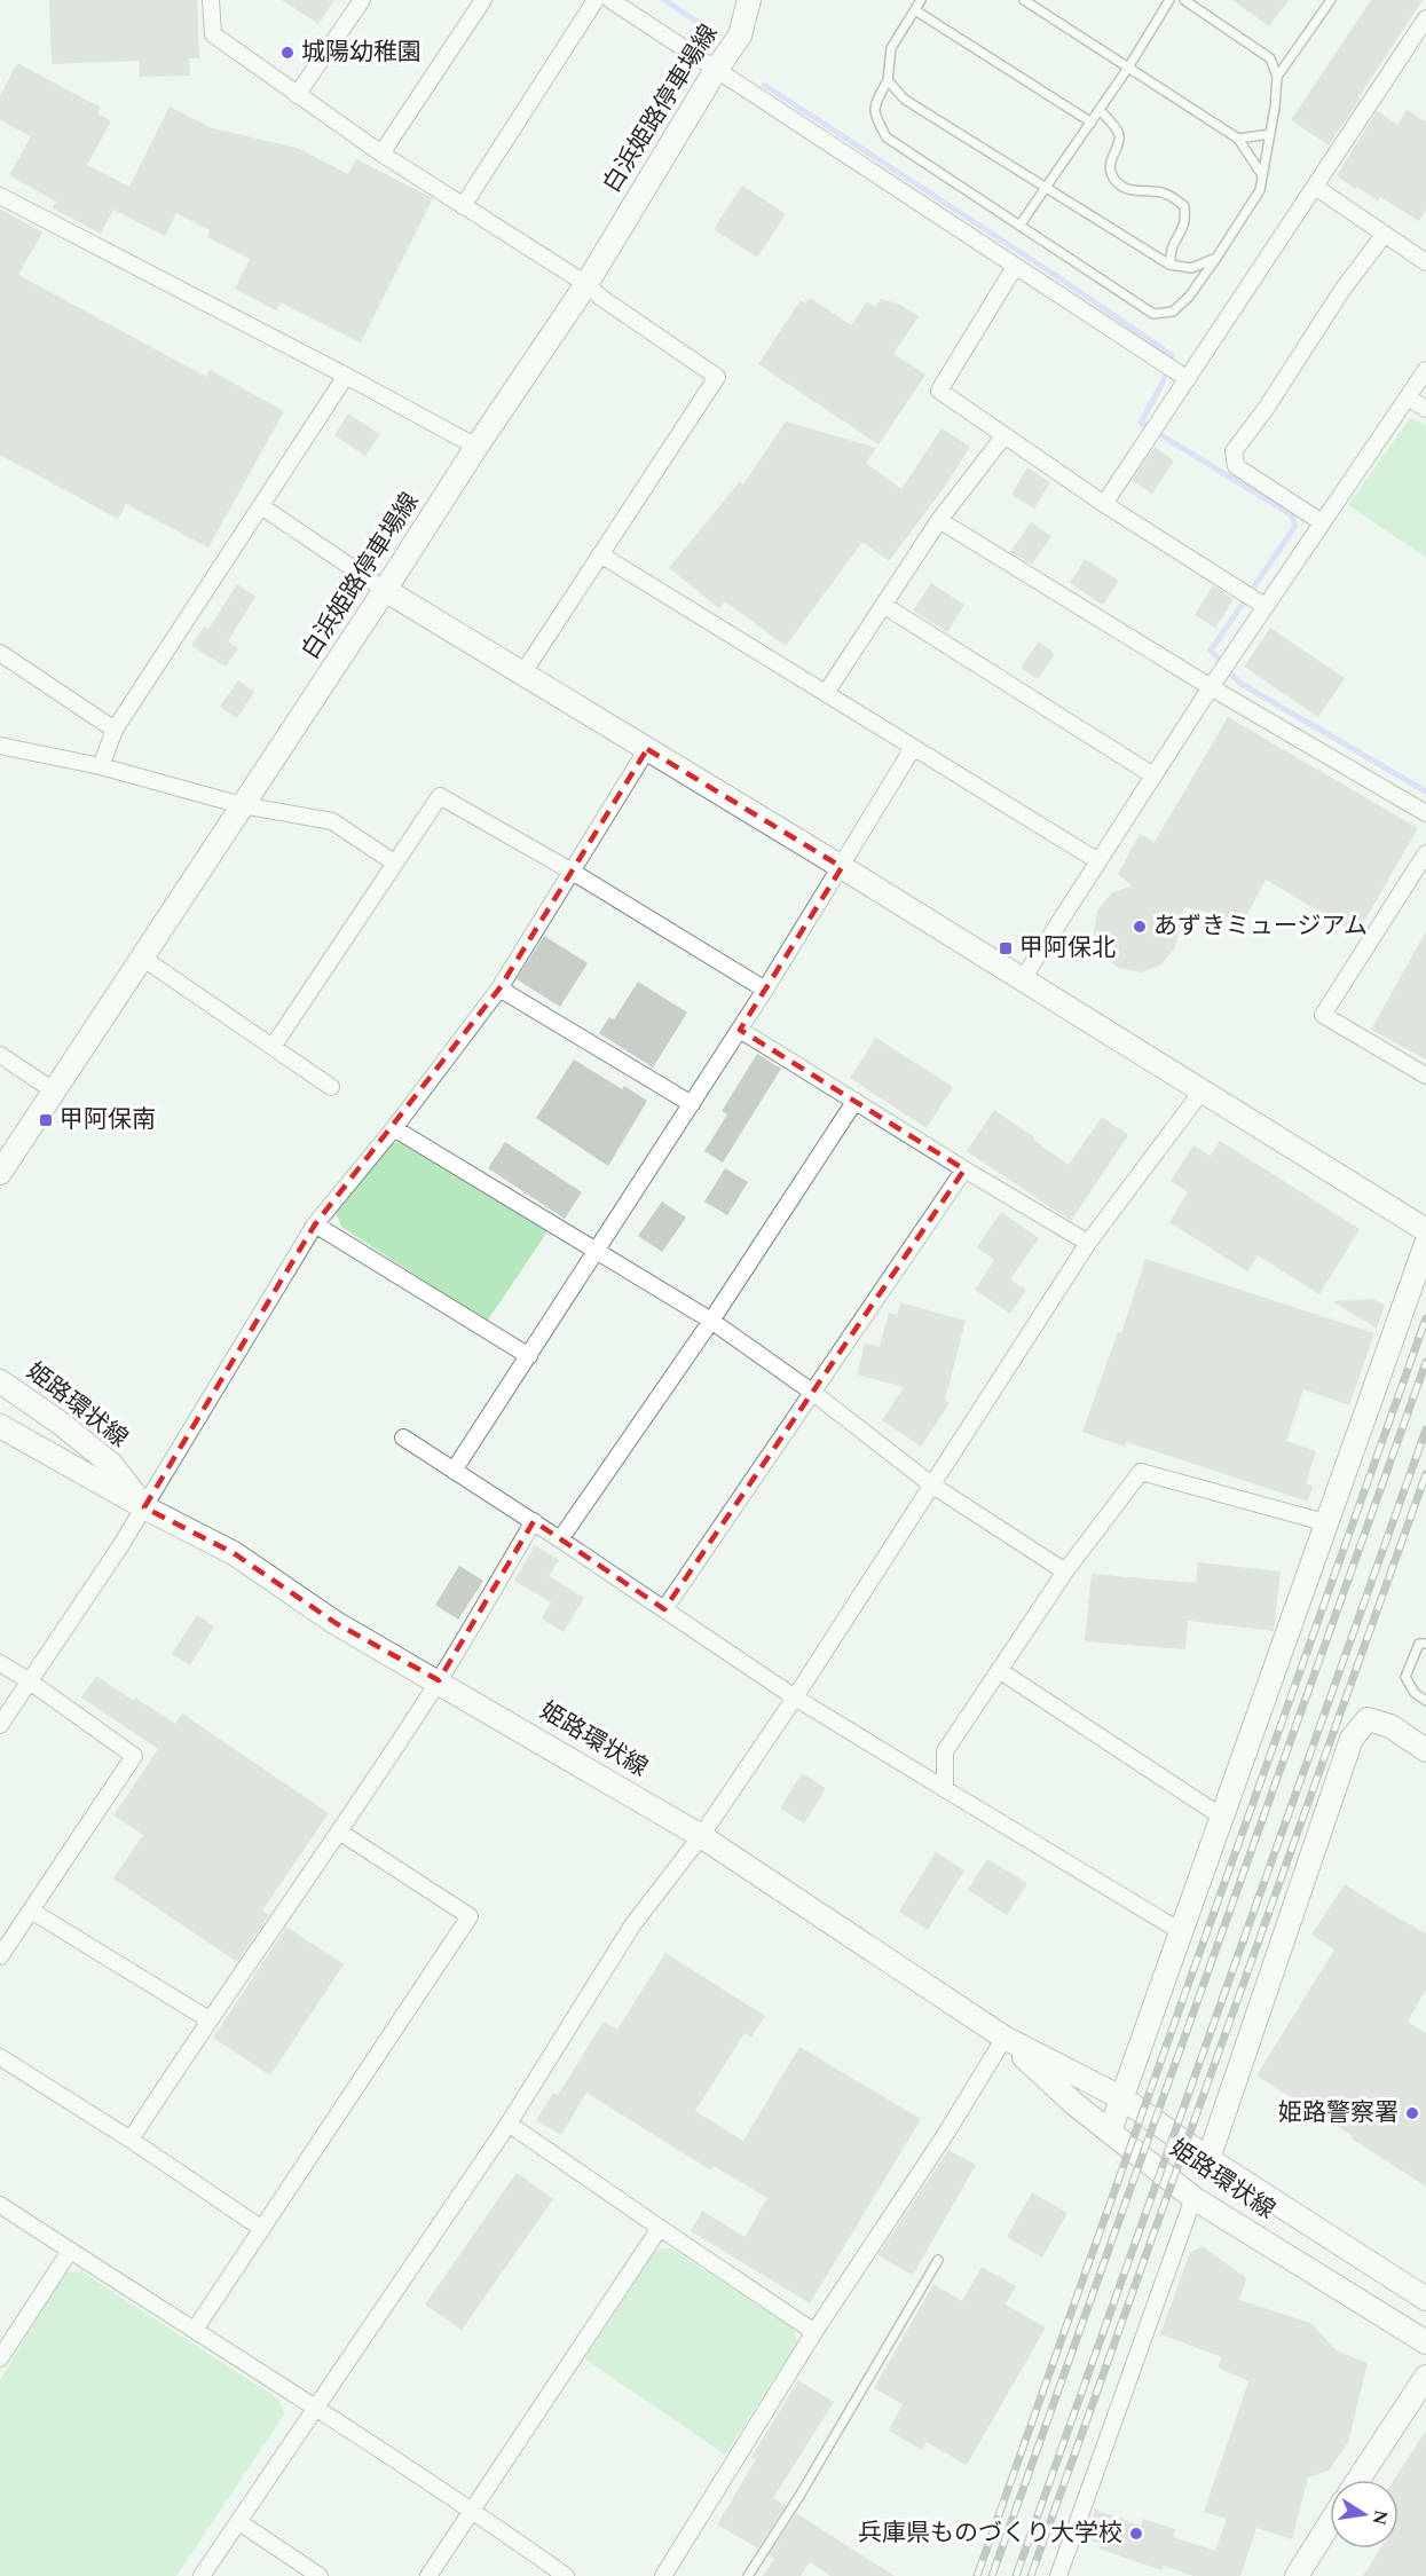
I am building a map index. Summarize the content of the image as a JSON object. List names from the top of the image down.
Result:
{
  "streets": {
    "main road": ["白浜姫路停車場線", "姫路環状線"]
  },
  "places": {
    "other": [
      "城陽幼稚園",
      "あずきミュージアム",
      "姫路警察署",
      "兵庫県ものづくり大学校"
    ],
    "transit": ["甲阿保北", "甲阿保南"]
  },
  "north": "right"
}
